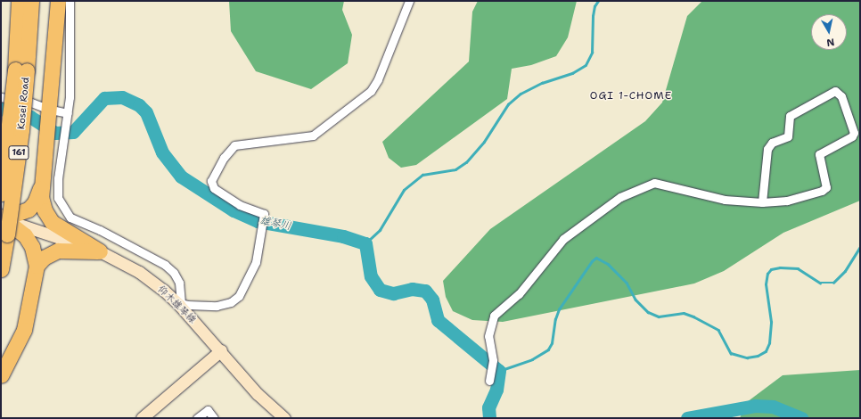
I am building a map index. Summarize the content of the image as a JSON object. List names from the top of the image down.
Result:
{
  "streets": {
    "highway": ["Kosei Road", "161"],
    "main road": ["仰木雄琴線"]
  },
  "districts": ["OGI 1-CHOME"],
  "water": ["雄琴川"],
  "north": "bottom"
}
